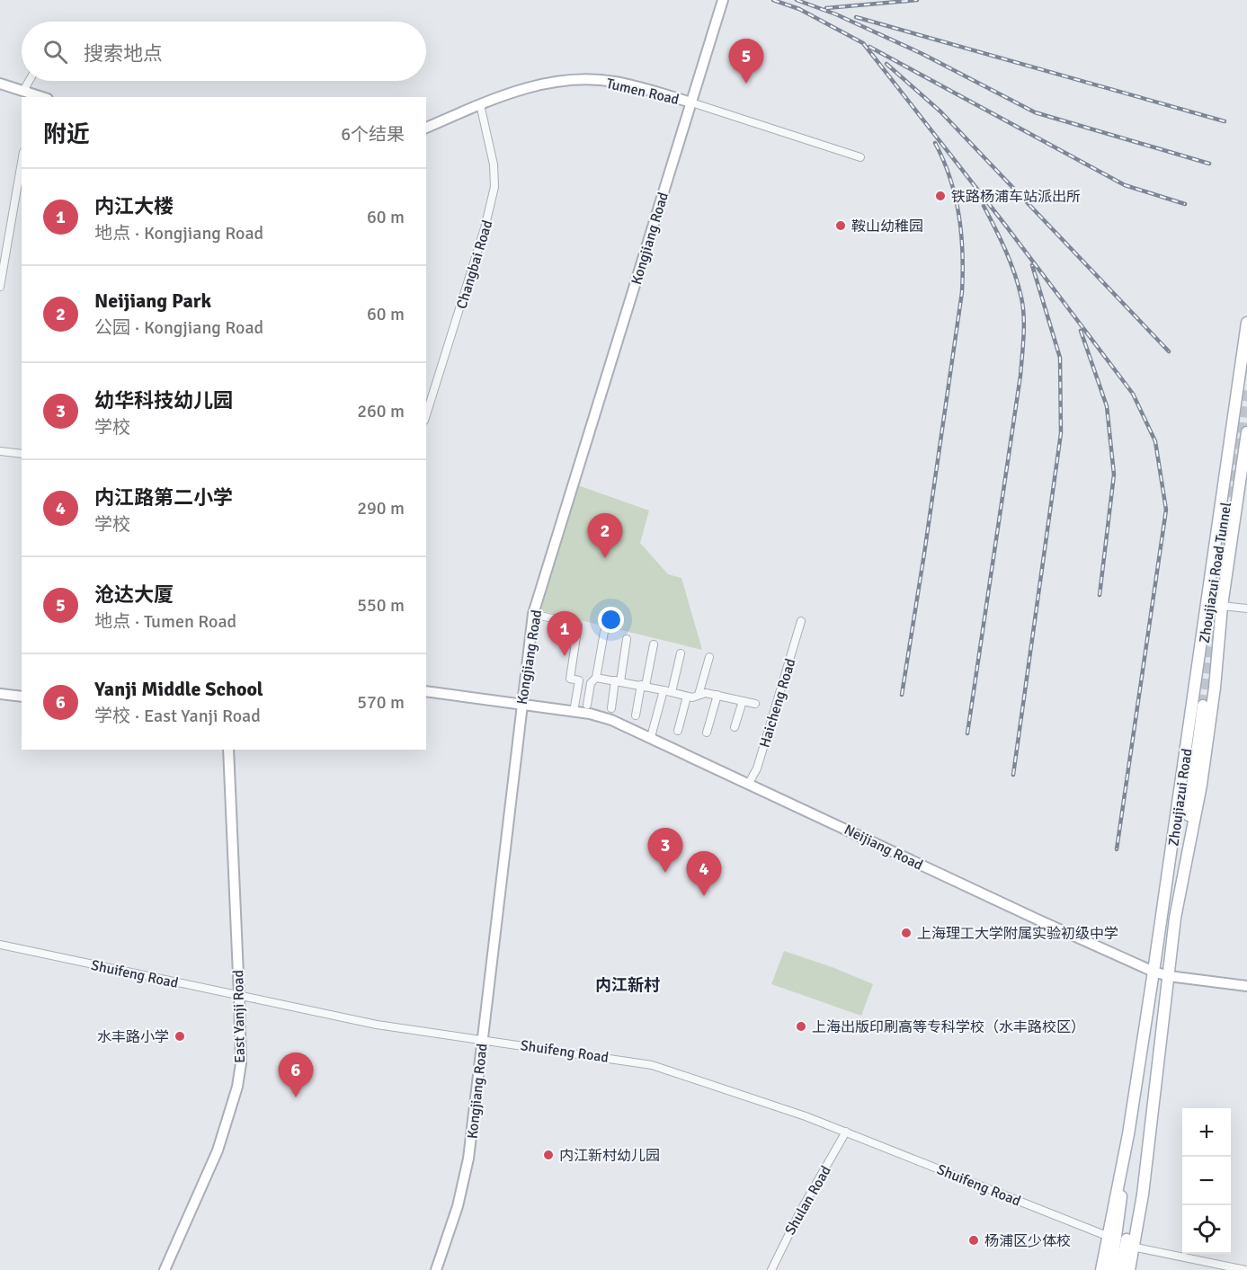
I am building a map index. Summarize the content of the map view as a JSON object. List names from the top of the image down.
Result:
{
  "streets": {
    "main road": ["Zhoujiazui Road Tunnel", "Zhoujiazui Road"],
    "street": [
      "Tumen Road",
      "Kongjiang Road",
      "Changbai Road",
      "Haicheng Road",
      "Neijiang Road",
      "Shuifeng Road",
      "East Yanji Road",
      "Shulan Road"
    ]
  },
  "crossings": [
    ["Tumen Road", "Kongjiang Road"],
    ["Tumen Road", "Changbai Road"],
    ["Kongjiang Road", "Neijiang Road"],
    ["Kongjiang Road", "Shuifeng Road"],
    ["Zhoujiazui Road Tunnel", "Zhoujiazui Road"],
    ["Haicheng Road", "Neijiang Road"],
    ["Zhoujiazui Road", "Neijiang Road"],
    ["Zhoujiazui Road", "Shuifeng Road"],
    ["Shuifeng Road", "East Yanji Road"],
    ["Shuifeng Road", "Shulan Road"]
  ],
  "districts": ["内江新村"],
  "places": [
    "铁路杨浦车站派出所",
    "鞍山幼稚园",
    "上海理工大学附属实验初级中学",
    "上海出版印刷高等专科学校（水丰路校区）",
    "水丰路小学",
    "内江新村幼儿园",
    "杨浦区少体校"
  ],
  "page": {
    "search": "搜索地点",
    "pins": [
      "5",
      "2",
      "1",
      "3",
      "4",
      "6"
    ],
    "heading": ["附近", "6个结果"],
    "list": [
      {
        "mark": "1",
        "name": "内江大楼",
        "note": "地点 · Kongjiang Road",
        "value": "60 m"
      },
      {
        "mark": "2",
        "name": "Neijiang Park",
        "note": "公园 · Kongjiang Road",
        "value": "60 m"
      },
      {
        "mark": "3",
        "name": "幼华科技幼儿园",
        "note": "学校",
        "value": "260 m"
      },
      {
        "mark": "4",
        "name": "内江路第二小学",
        "note": "学校",
        "value": "290 m"
      },
      {
        "mark": "5",
        "name": "沧达大厦",
        "note": "地点 · Tumen Road",
        "value": "550 m"
      },
      {
        "mark": "6",
        "name": "Yanji Middle School",
        "note": "学校 · East Yanji Road",
        "value": "570 m"
      }
    ],
    "map_buttons": ["+", "−"]
  }
}
